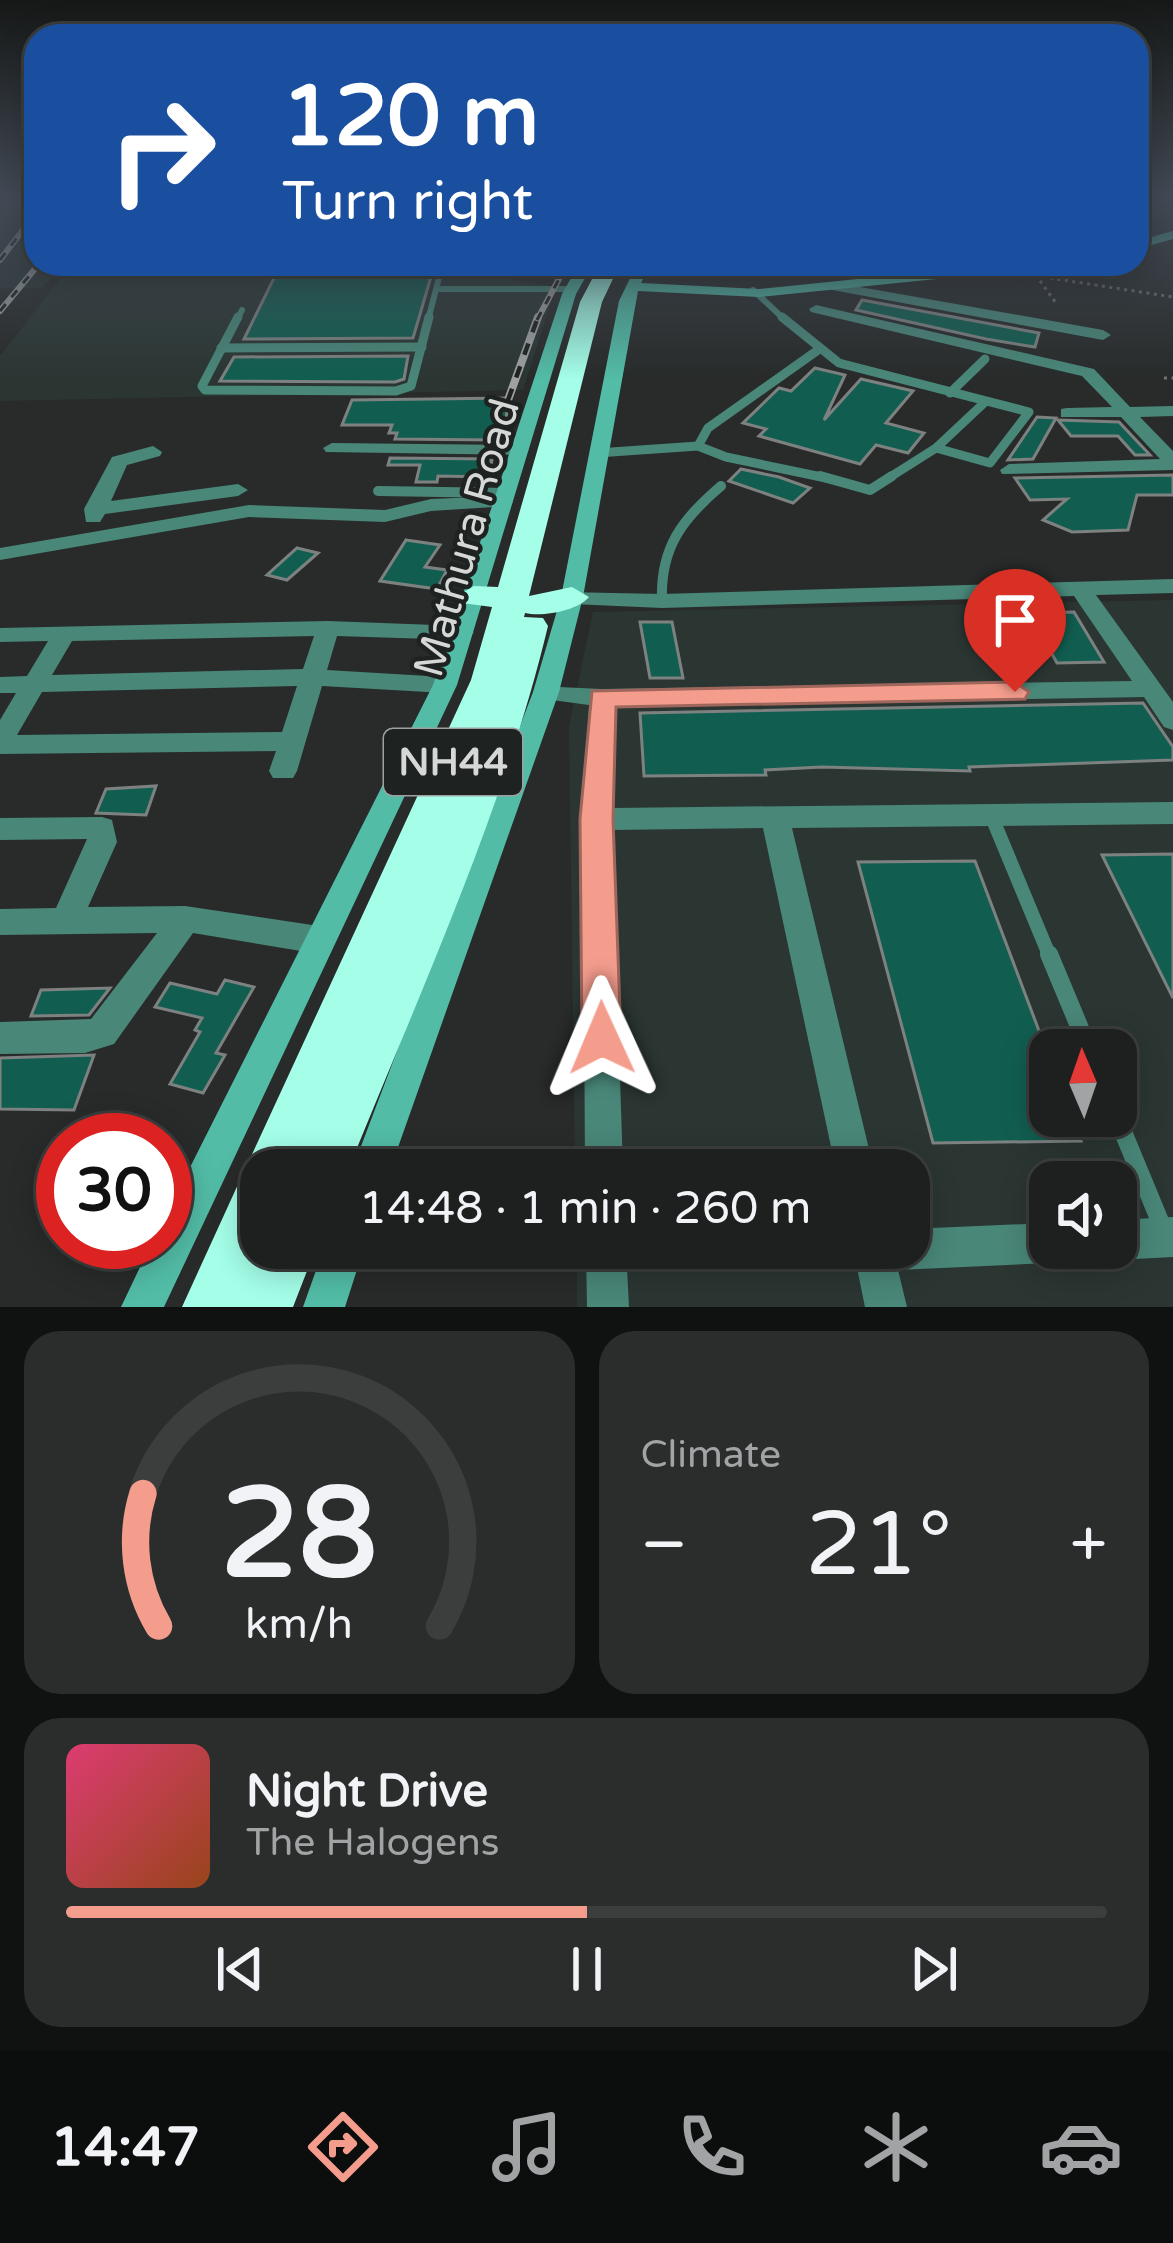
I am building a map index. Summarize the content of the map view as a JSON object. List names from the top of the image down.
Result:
{
  "streets": {
    "highway": ["Mathura Road", "NH44"]
  },
  "north": "top",
  "page": {
    "turn": ["120 m", "Turn right"],
    "limit": "30",
    "trip": "14:48 · 1 min · 260 m",
    "tile": "Climate",
    "heat": ["−", "21°", "+"],
    "song": ["Night Drive", "The Halogens"],
    "tabs": "14:47",
    "gauge": ["28", "km/h"]
  }
}
